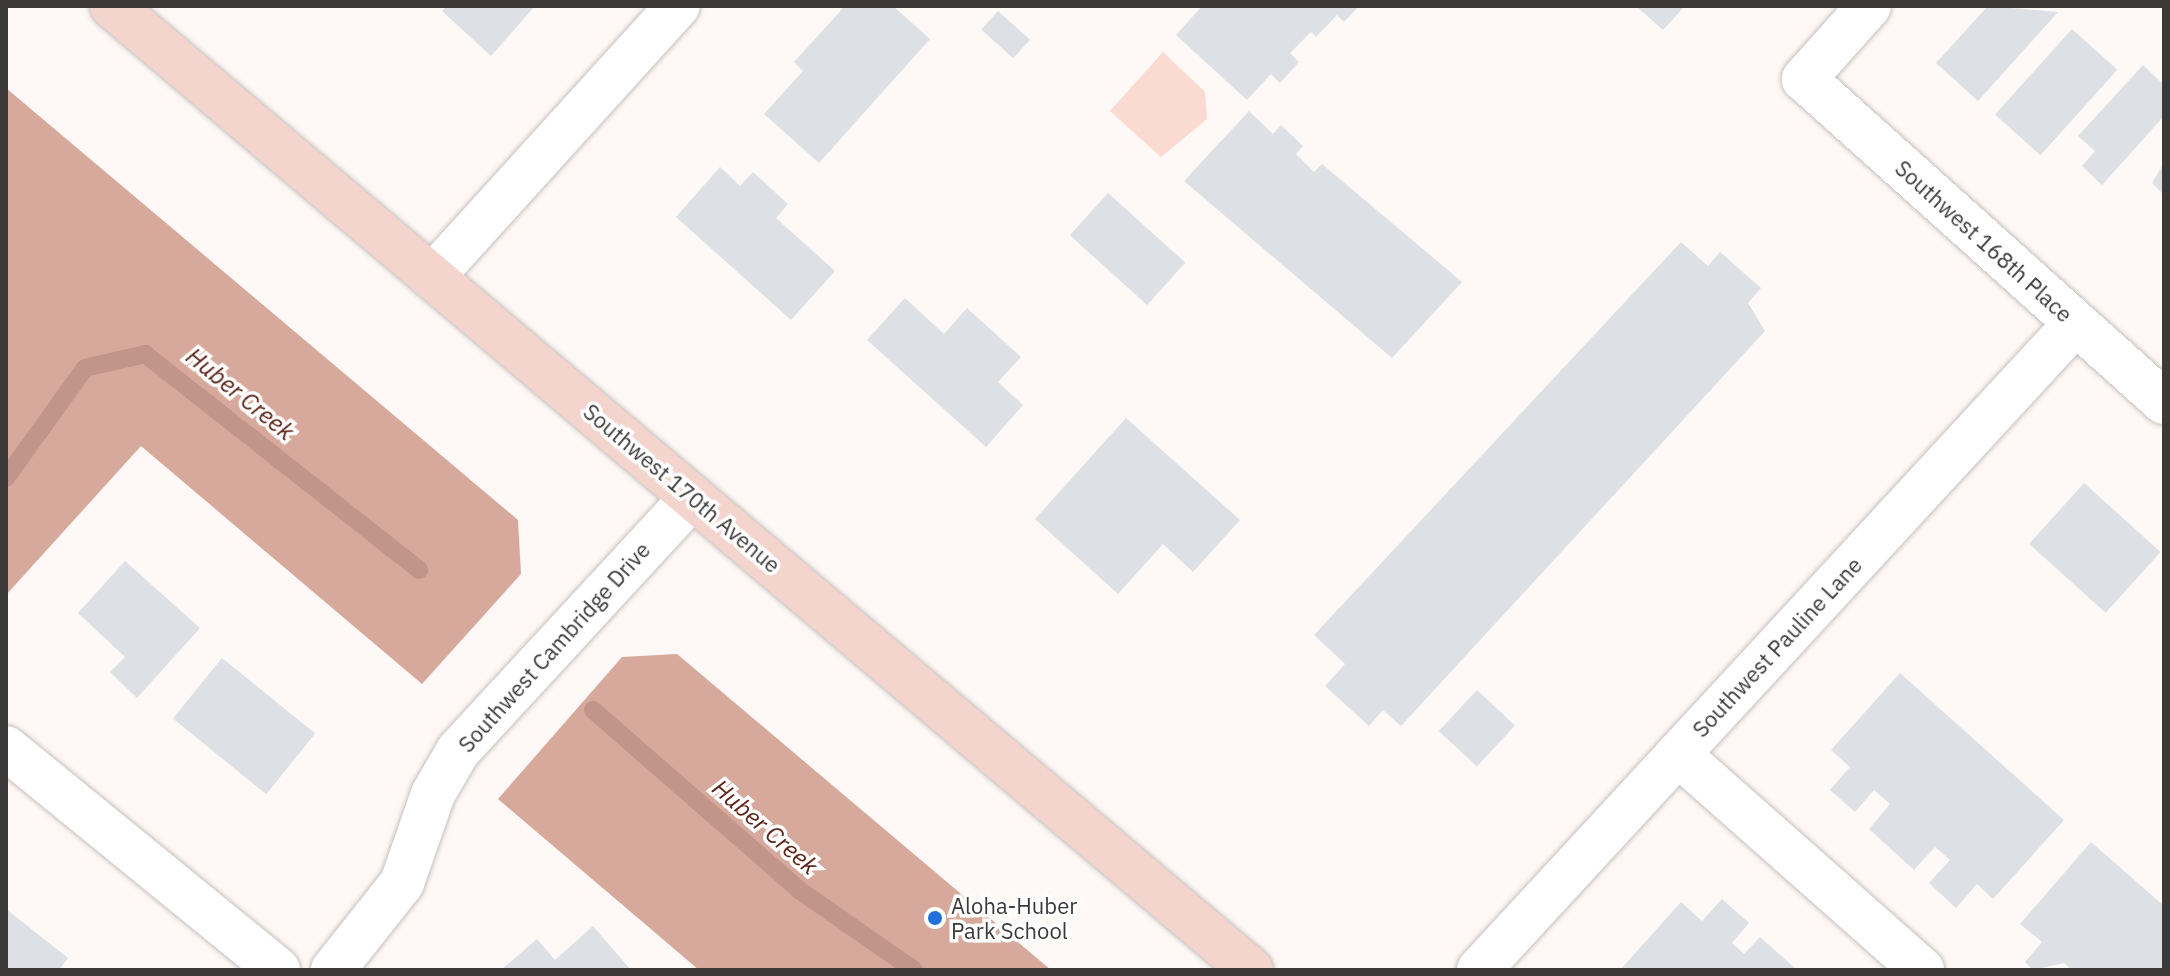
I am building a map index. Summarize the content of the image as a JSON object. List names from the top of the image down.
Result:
{
  "streets": {
    "main road": ["Southwest 170th Avenue"],
    "street": ["Southwest 168th Place", "Southwest Cambridge Drive", "Southwest Pauline Lane"]
  },
  "crossings": [
    ["Southwest 168th Place", "Southwest Pauline Lane"],
    ["Southwest 170th Avenue", "Southwest Cambridge Drive"]
  ],
  "water": ["Huber Creek"],
  "places": ["Aloha-Huber Park School"]
}
